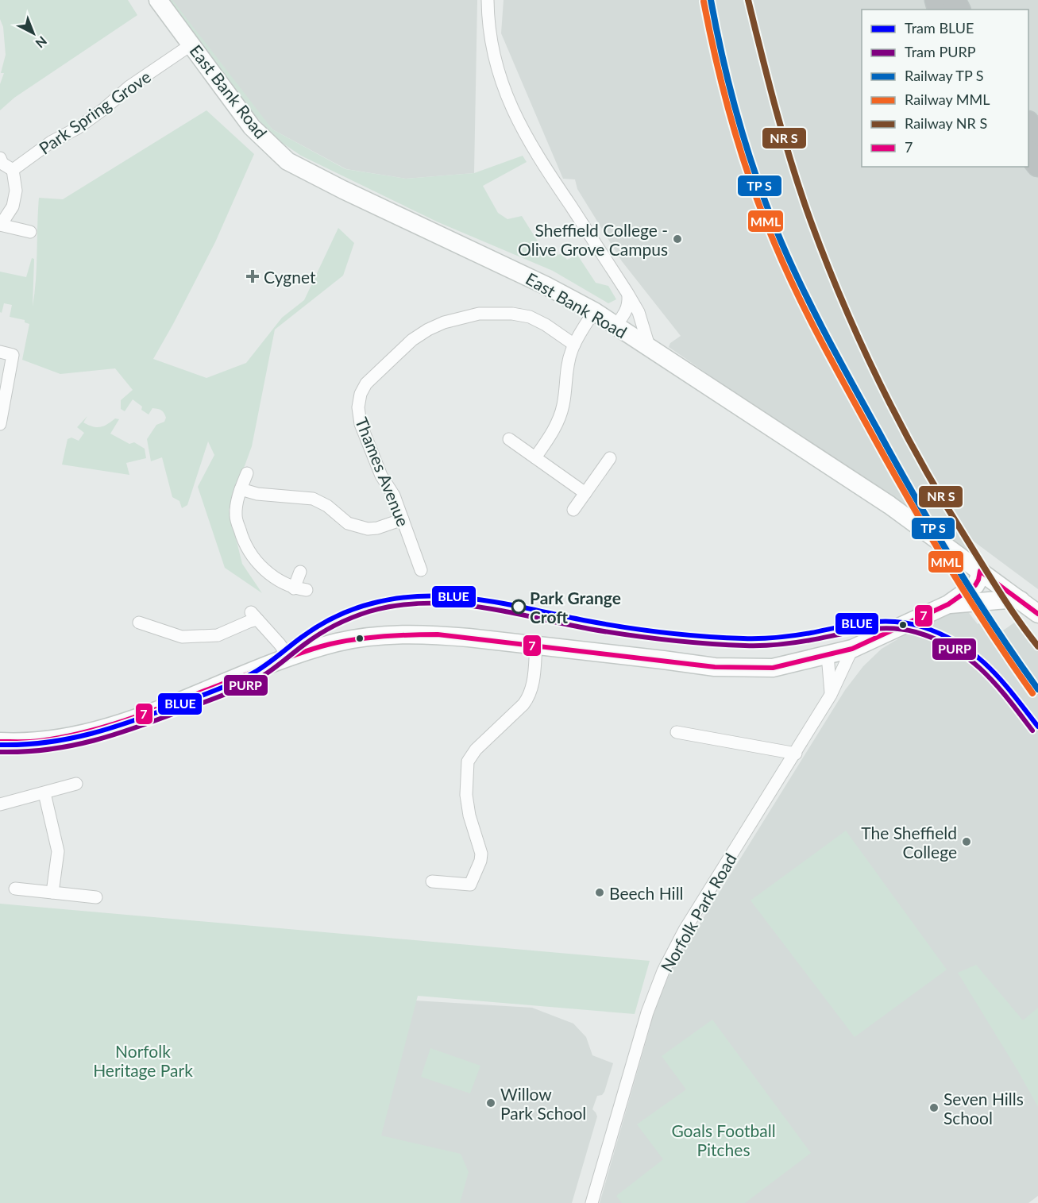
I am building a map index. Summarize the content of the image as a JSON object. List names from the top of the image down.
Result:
{
  "streets": {
    "street": [
      "East Bank Road",
      "Park Spring Grove",
      "Thames Avenue",
      "Norfolk Park Road"
    ]
  },
  "crossings": [
    ["East Bank Road", "Park Spring Grove"]
  ],
  "parks": ["Norfolk Heritage Park", "Goals Football Pitches"],
  "places": {
    "other": [
      "Sheffield College - Olive Grove Campus",
      "Park Grange Croft",
      "The Sheffield College",
      "Beech Hill",
      "Willow Park School",
      "Seven Hills School"
    ],
    "health": ["Cygnet"]
  },
  "lines": [
    "rail line MML",
    "transit line 7",
    "tram line BLUE",
    "tram line PURP"
  ],
  "legend": [
    "Tram BLUE",
    "Tram PURP",
    "Railway TP S",
    "Railway MML",
    "Railway NR S",
    "7"
  ],
  "north": "bottom right"
}
